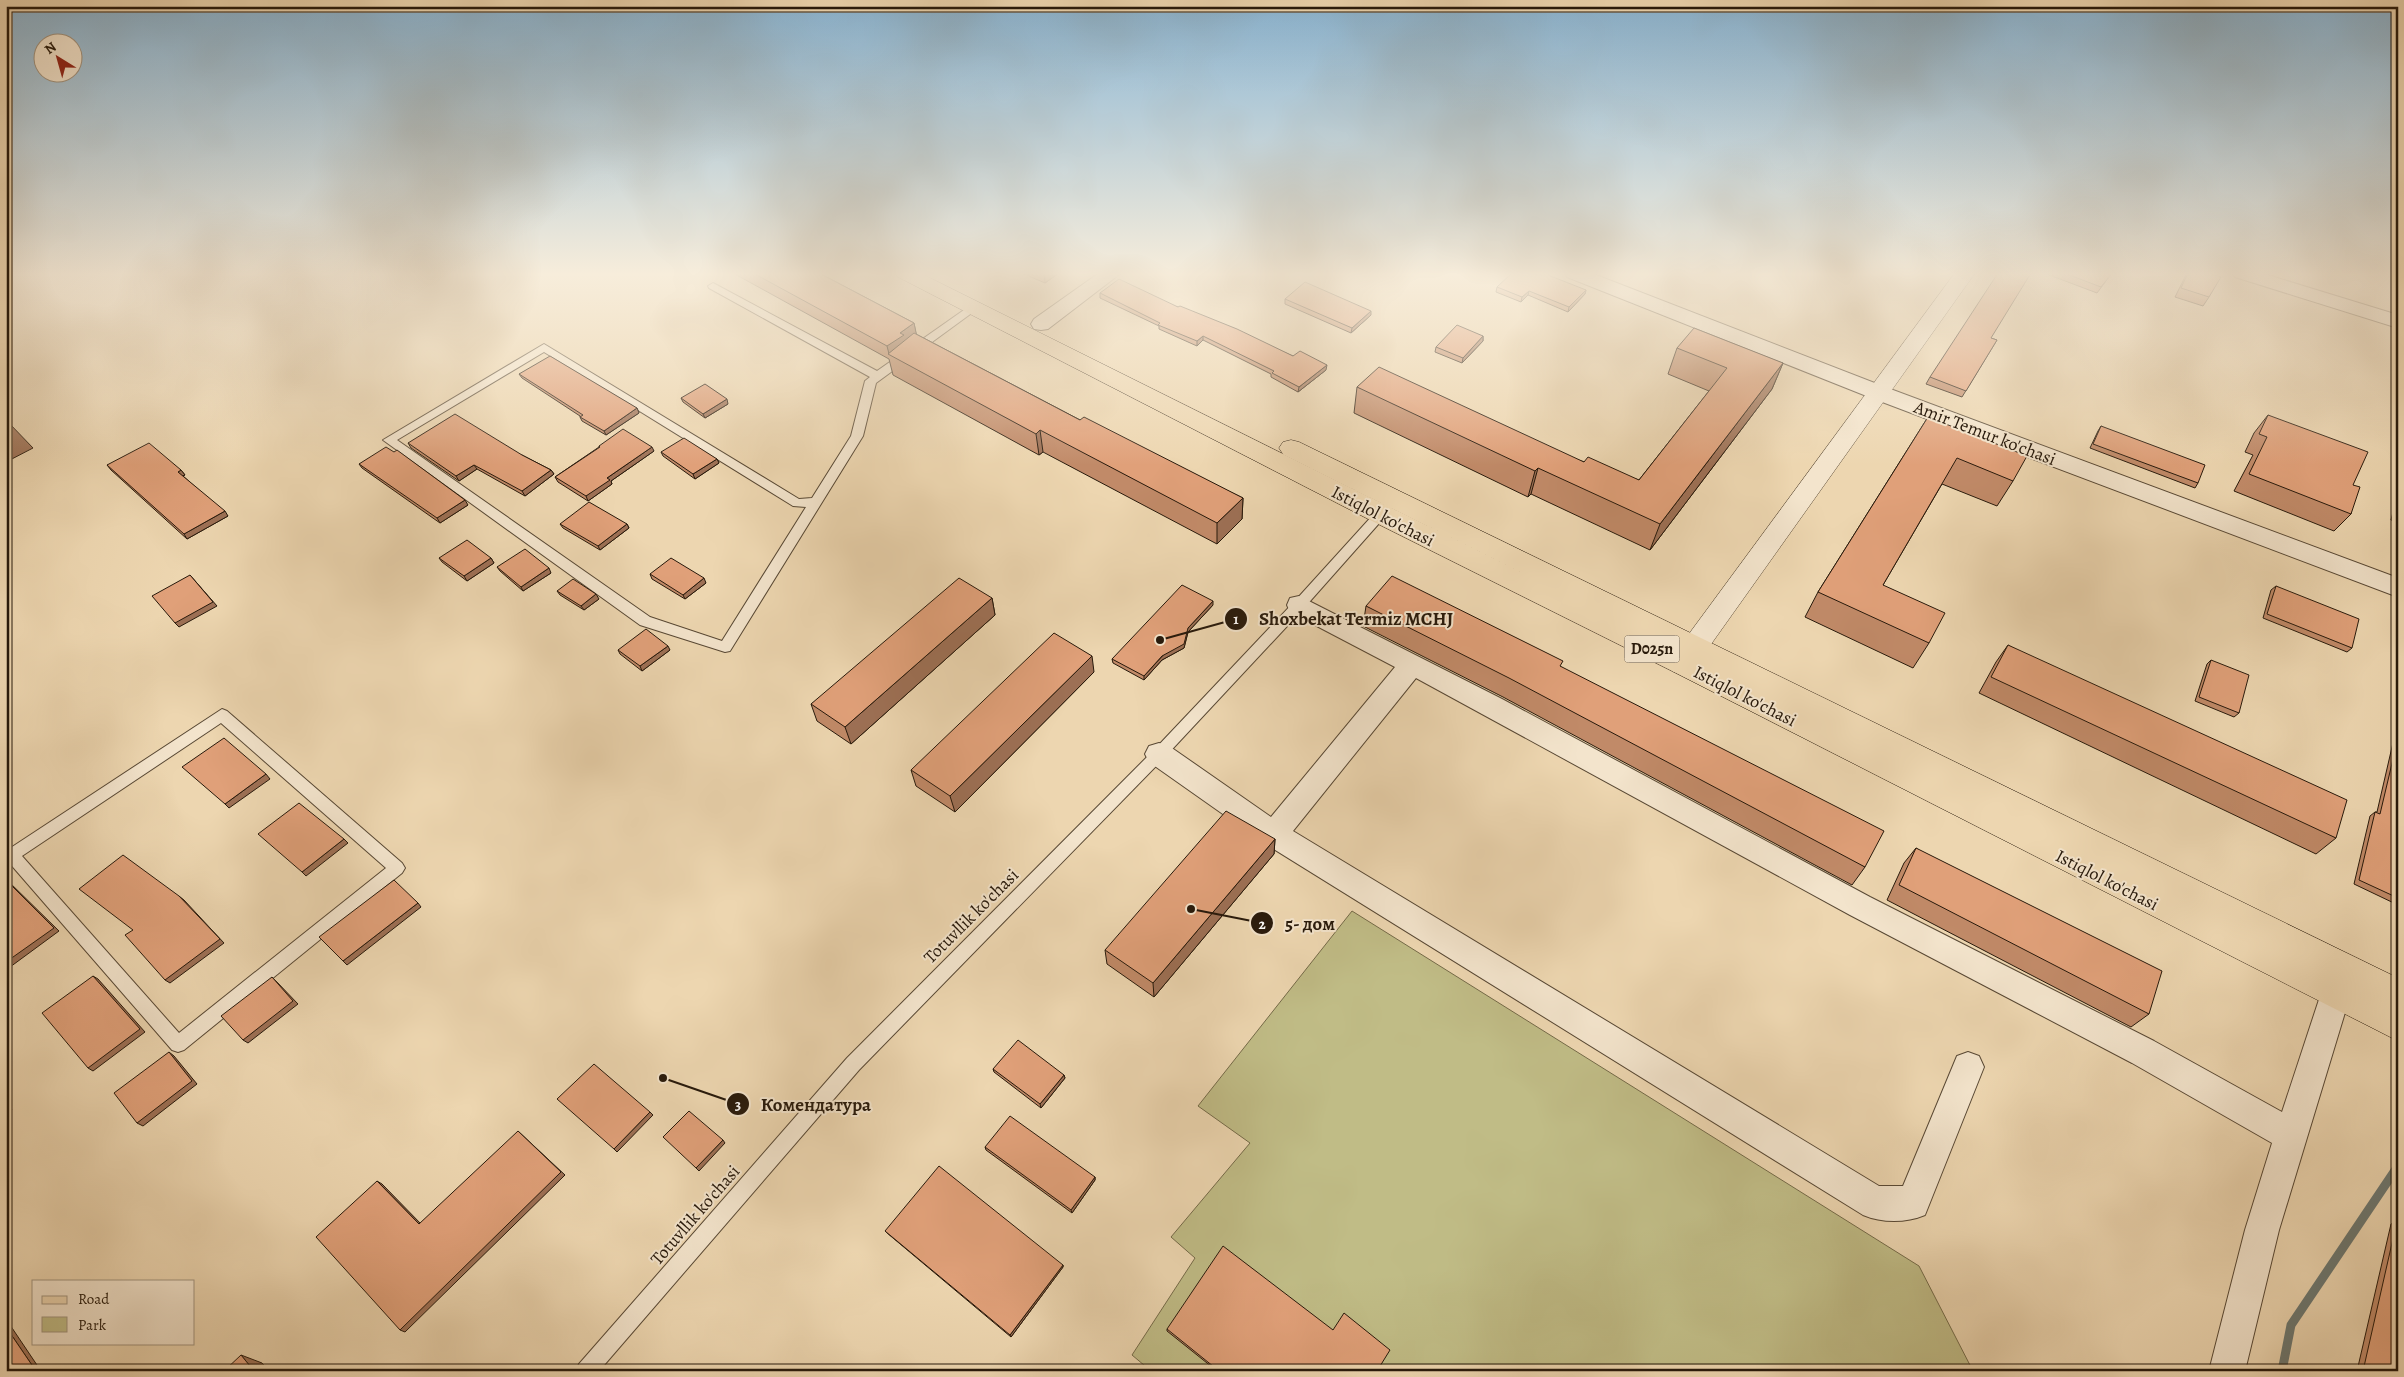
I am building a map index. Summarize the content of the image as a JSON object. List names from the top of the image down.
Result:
{
  "streets": {
    "main road": ["Istiqlol ko'chasi", "D025n"],
    "street": ["Amir Temur ko'chasi"],
    "lane": ["Totuvllik ko'chasi"]
  },
  "crossings": [
    ["Istiqlol ko'chasi", "Totuvllik ko'chasi"]
  ],
  "places": ["Shoxbekat Termiz MCHJ", "5- дом", "Комендатура"],
  "legend": ["Road", "Park"],
  "north": "top left"
}
